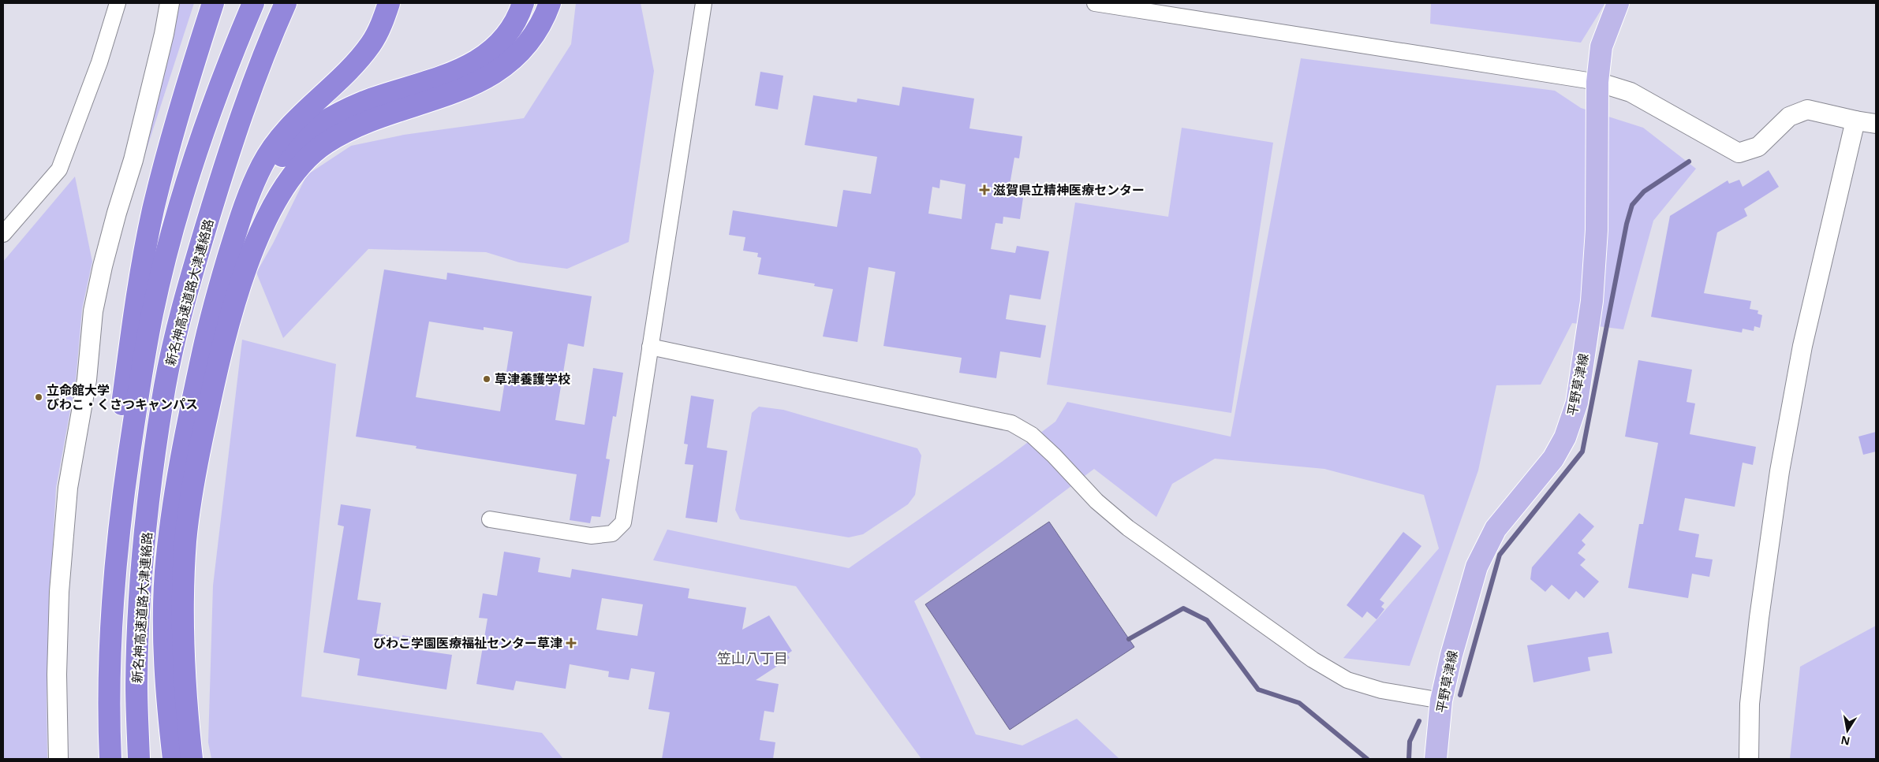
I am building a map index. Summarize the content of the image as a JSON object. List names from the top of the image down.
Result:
{
  "streets": {
    "highway": ["新名神高速道路大津連絡路"],
    "main road": ["平野草津線"]
  },
  "districts": ["笠山八丁目"],
  "places": {
    "health": ["滋賀県立精神医療センター", "びわこ学園医療福祉センター草津"],
    "other": ["草津養護学校", "立命館大学 びわこ・くさつキャンパス"]
  },
  "north": "bottom"
}
